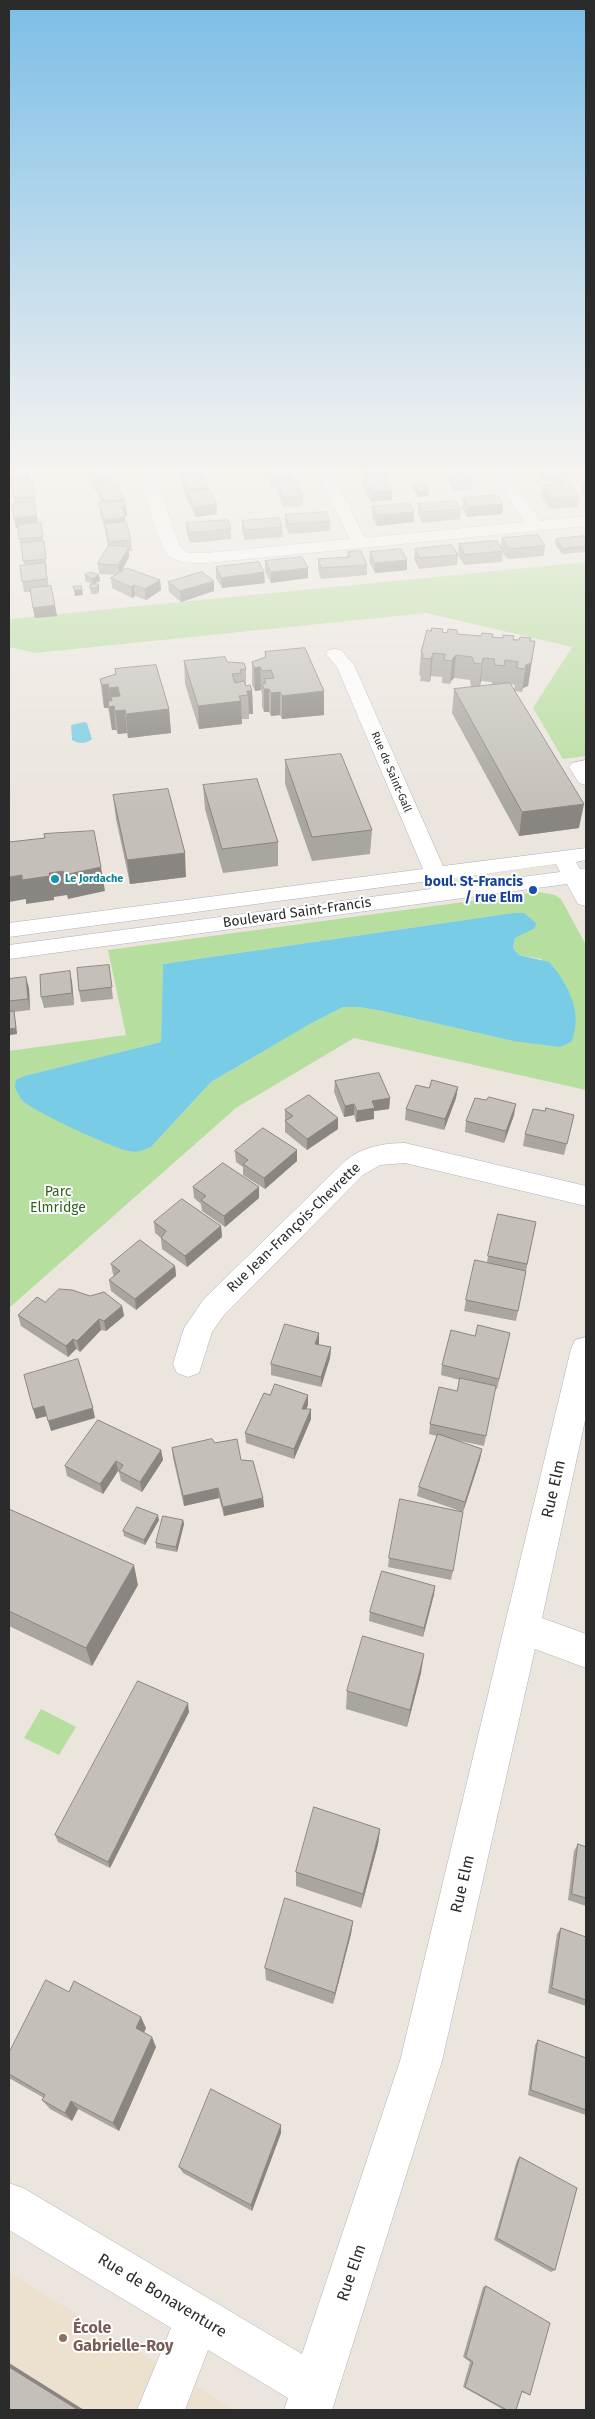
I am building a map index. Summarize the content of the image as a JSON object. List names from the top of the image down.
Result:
{
  "streets": {
    "street": [
      "Rue de Saint-Gall",
      "Boulevard Saint-Francis",
      "Rue Jean-François-Chevrette",
      "Rue Elm",
      "Rue de Bonaventure"
    ]
  },
  "crossings": [
    ["Rue de Saint-Gall", "Boulevard Saint-Francis"],
    ["Rue Elm", "Rue de Bonaventure"]
  ],
  "parks": ["Parc Elmridge"],
  "places": ["Le Jordache", "boul. St-Francis / rue Elm", "École Gabrielle-Roy"]
}
